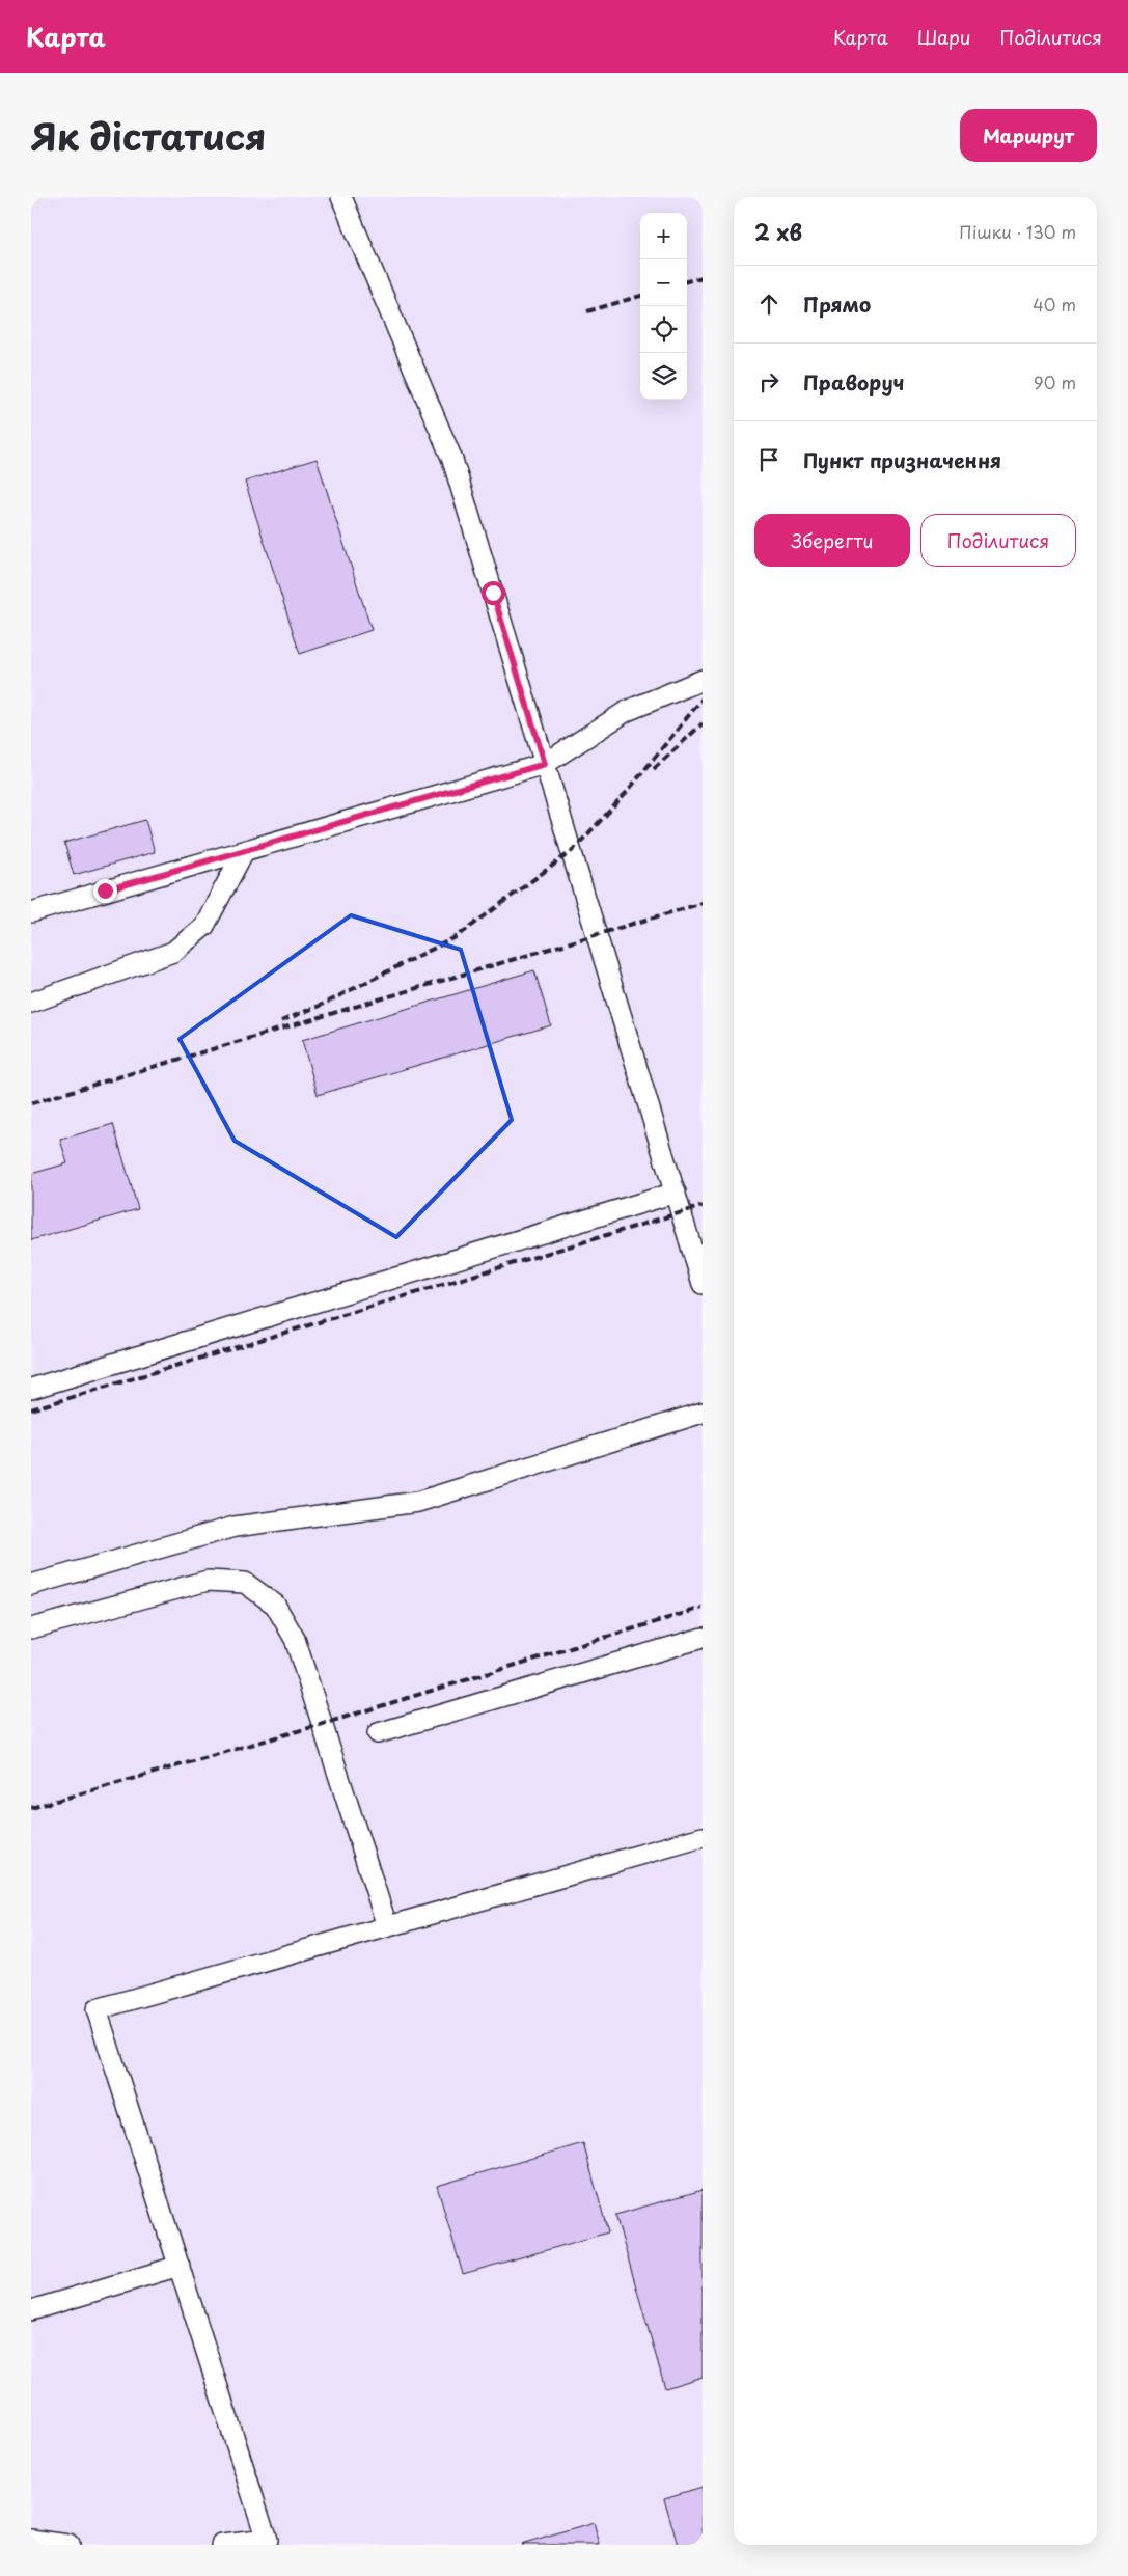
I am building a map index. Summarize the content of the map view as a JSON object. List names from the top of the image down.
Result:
{
  "page": {
    "header": "Карта",
    "nav": ["Карта", "Шари", "Поділитися"],
    "title": "Як дістатися",
    "buttons": [
      "Маршрут",
      ["Зберегти", "Поділитися"]
    ],
    "heading": ["2 хв", "Пішки · 130 m"],
    "map_buttons": ["+", "−"],
    "list": [
      ["Прямо", "40 m"],
      ["Праворуч", "90 m"],
      "Пункт призначення"
    ]
  }
}
